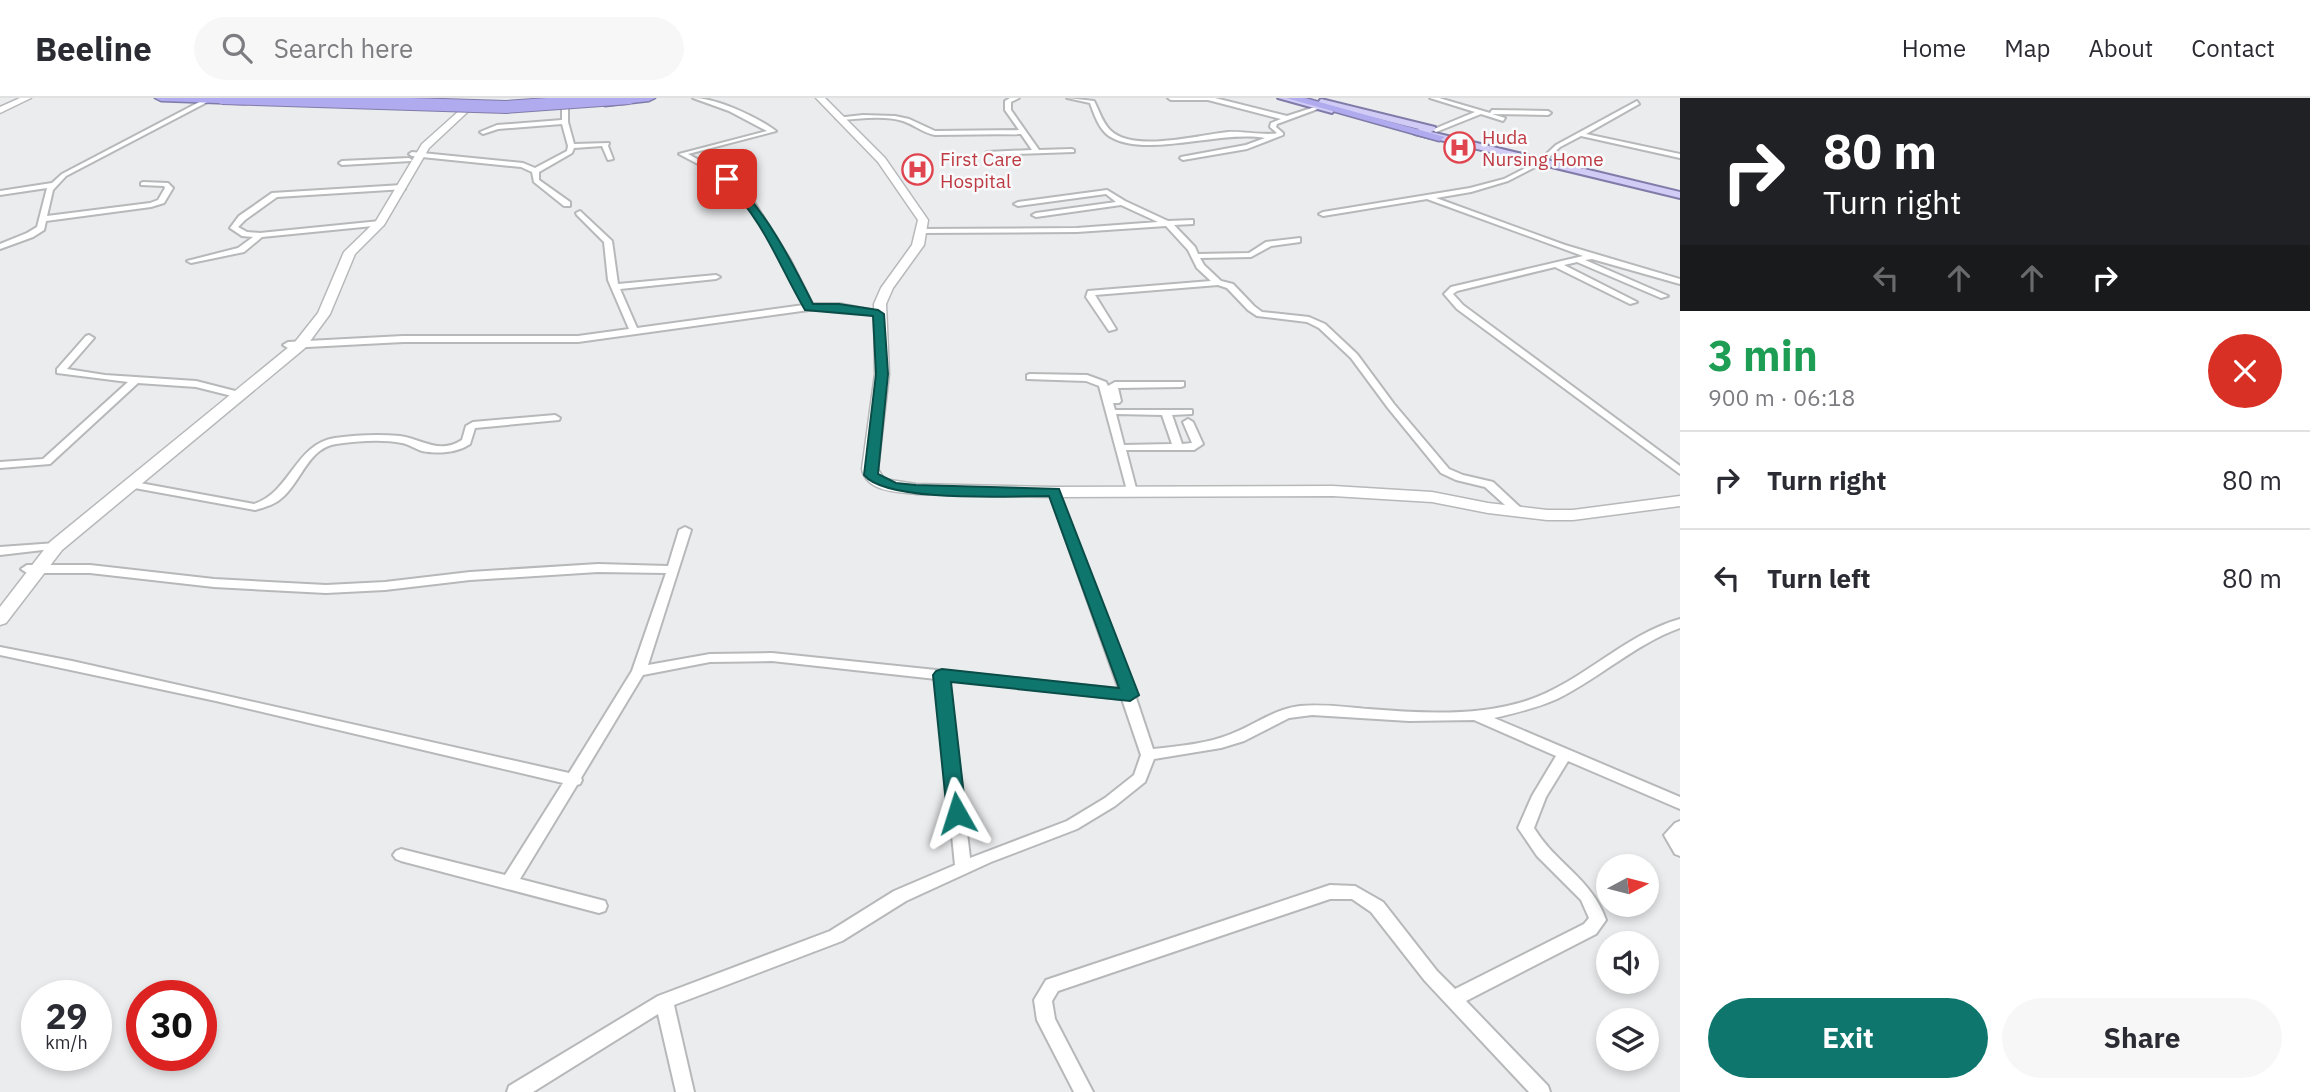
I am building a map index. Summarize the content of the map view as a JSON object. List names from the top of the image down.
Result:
{
  "places": {
    "hospital": ["Huda Nursing Home", "First Care Hospital"]
  },
  "north": "right",
  "page": {
    "header": "Beeline",
    "search": "Search here",
    "nav": [
      "Home",
      "Map",
      "About",
      "Contact"
    ],
    "turn": ["80 m", "Turn right"],
    "heading": ["3 min", "900 m · 06:18"],
    "list": [
      {
        "name": "Turn right",
        "value": "80 m"
      },
      {
        "name": "Turn left",
        "value": "80 m"
      }
    ],
    "speed": "29 km/h",
    "limit": "30",
    "buttons": ["Exit", "Share"]
  }
}
